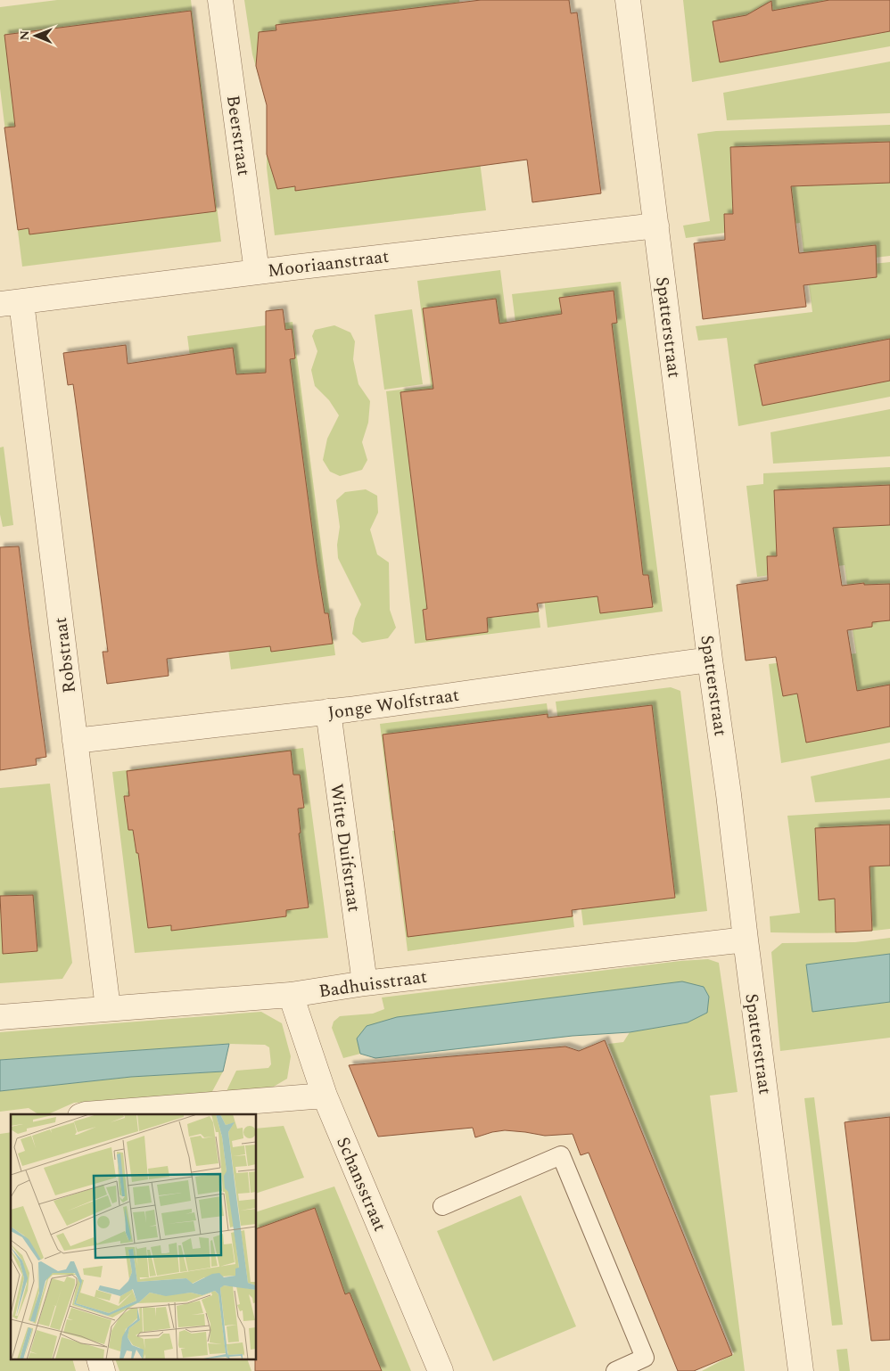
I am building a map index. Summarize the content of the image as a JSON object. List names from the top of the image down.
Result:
{
  "streets": {
    "street": [
      "Beerstraat",
      "Mooriaanstraat",
      "Spatterstraat",
      "Robstraat",
      "Jonge Wolfstraat",
      "Witte Duifstraat",
      "Badhuisstraat",
      "Schansstraat"
    ]
  },
  "crossings": [
    ["Beerstraat", "Mooriaanstraat"],
    ["Mooriaanstraat", "Spatterstraat"],
    ["Mooriaanstraat", "Robstraat"],
    ["Spatterstraat", "Jonge Wolfstraat"],
    ["Spatterstraat", "Badhuisstraat"],
    ["Robstraat", "Jonge Wolfstraat"],
    ["Robstraat", "Badhuisstraat"],
    ["Jonge Wolfstraat", "Witte Duifstraat"],
    ["Witte Duifstraat", "Badhuisstraat"],
    ["Badhuisstraat", "Schansstraat"]
  ],
  "north": "left"
}
